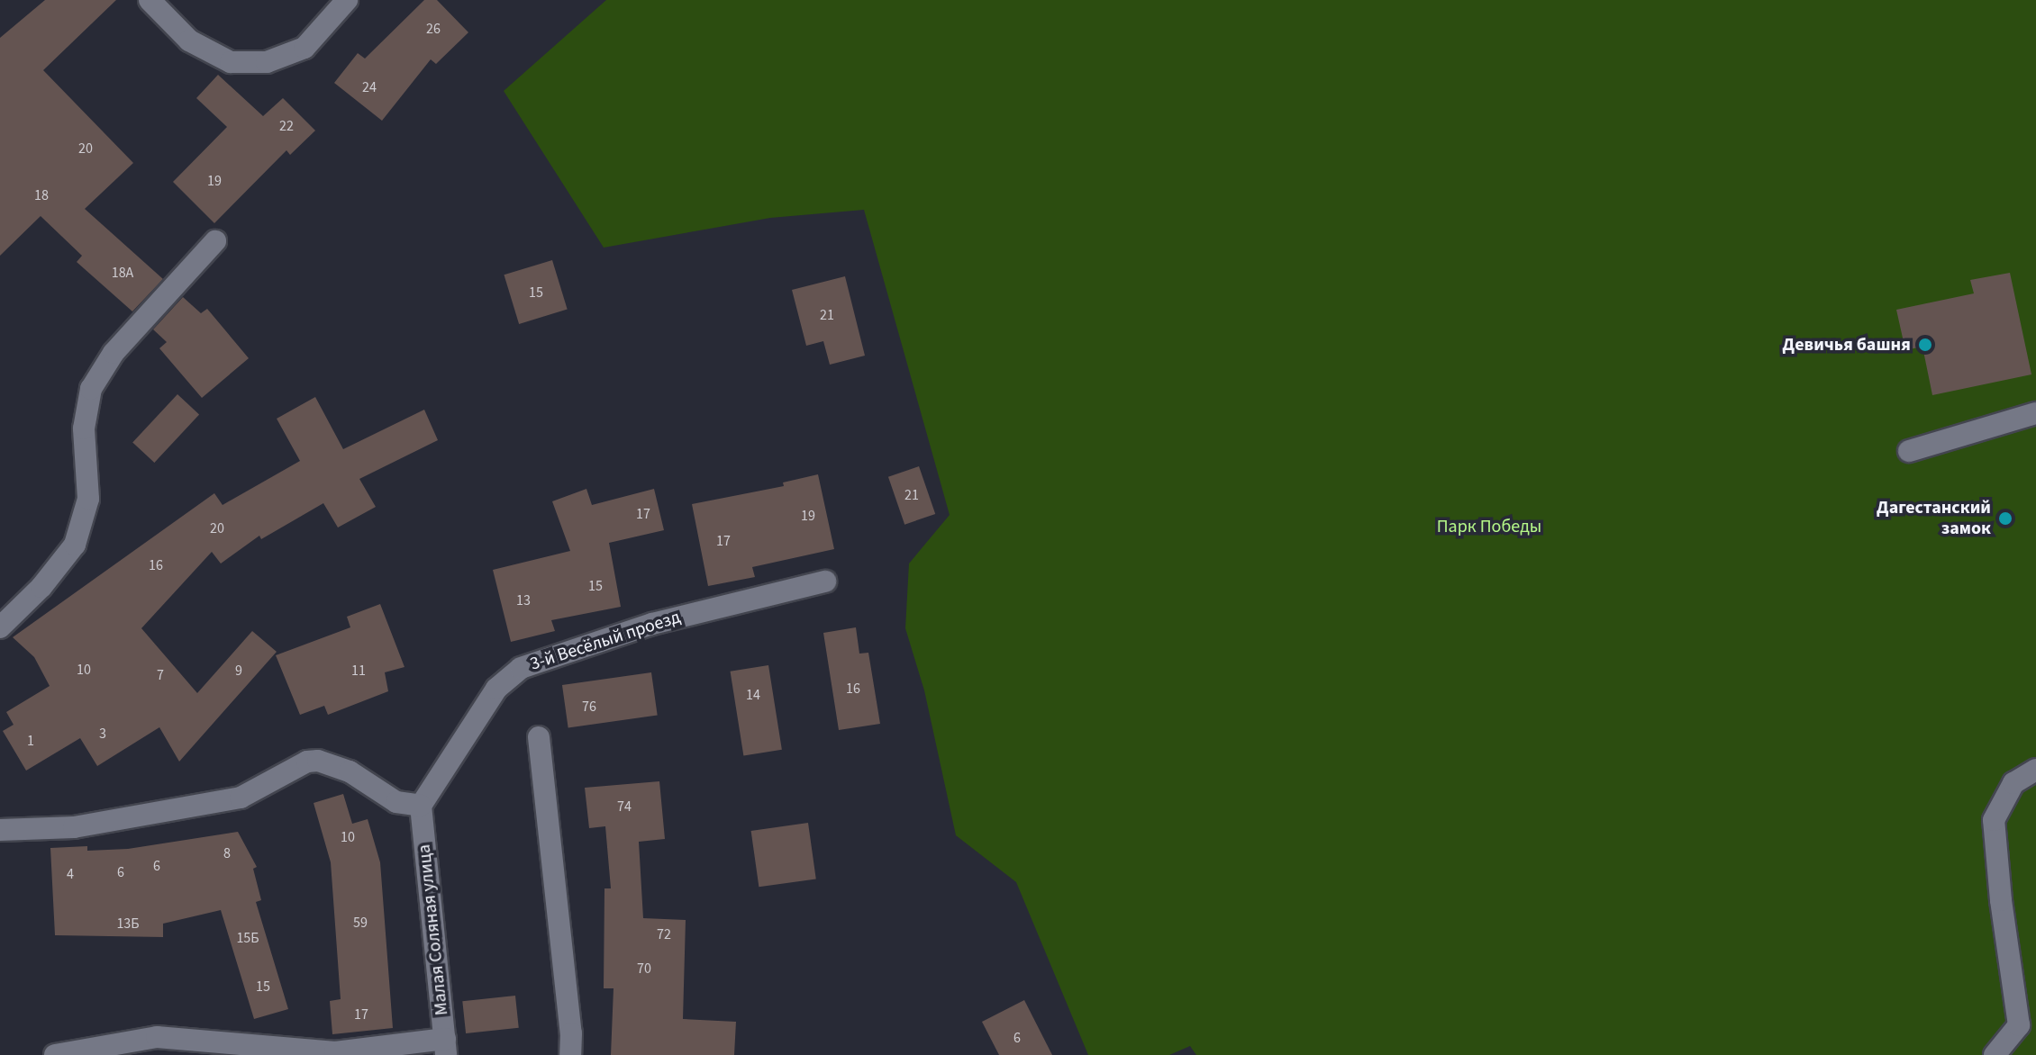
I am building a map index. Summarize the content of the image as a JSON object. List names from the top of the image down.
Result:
{
  "streets": {
    "street": ["3-й Весёлый проезд", "Малая Соляная улица"]
  },
  "crossings": [
    ["3-й Весёлый проезд", "Малая Соляная улица"]
  ],
  "parks": ["Парк Победы"],
  "places": ["Девичья башня", "Дагестанский замок"],
  "house_numbers": [
    "26",
    "24",
    "22",
    "20",
    "19",
    "18",
    "18А",
    "15",
    "21",
    "21",
    "17",
    "19",
    "20",
    "17",
    "16",
    "15",
    "13",
    "10",
    "9",
    "11",
    "7",
    "16",
    "14",
    "76",
    "3",
    "1",
    "74",
    "10",
    "8",
    "6",
    "6",
    "4",
    "59",
    "13Б",
    "72",
    "15Б",
    "70",
    "15",
    "17",
    "6"
  ]
}
